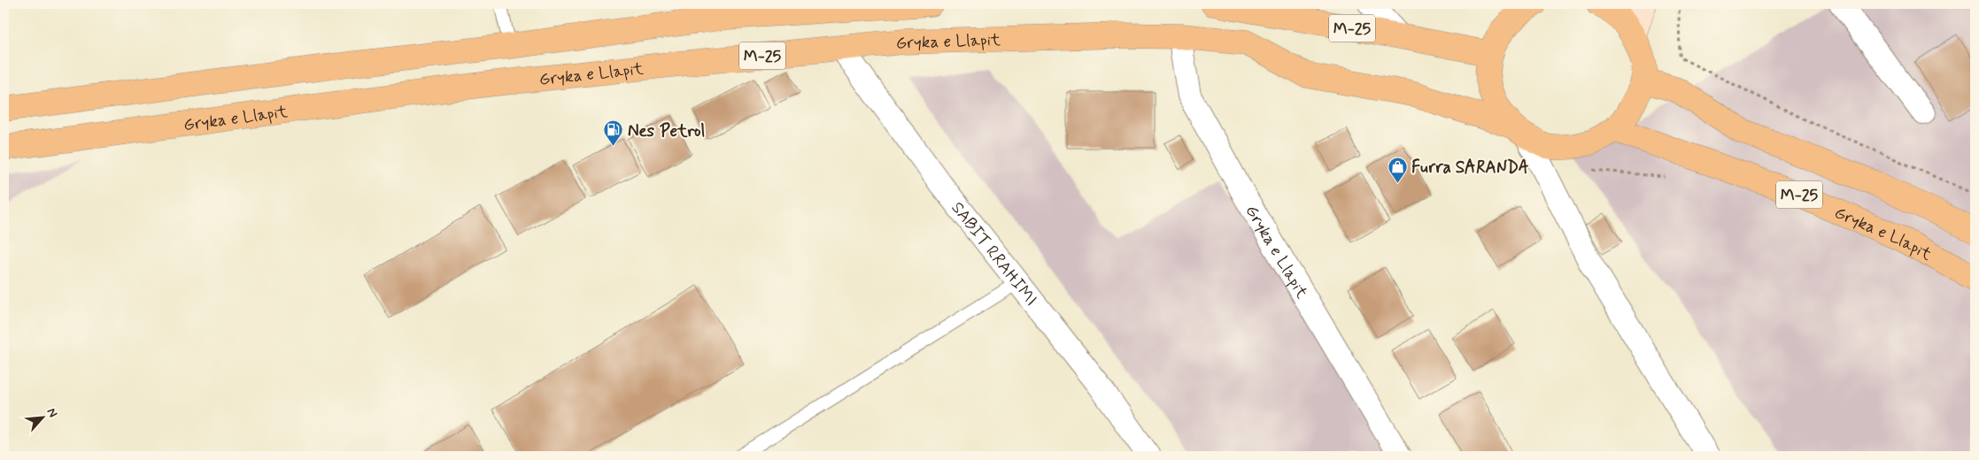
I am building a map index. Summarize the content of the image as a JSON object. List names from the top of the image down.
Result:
{
  "streets": {
    "main road": ["M-25", "Gryka e Llapit"],
    "street": ["SABIT RRAHIMI"]
  },
  "crossings": [
    ["M-25", "Gryka e Llapit"],
    ["Gryka e Llapit", "SABIT RRAHIMI"]
  ],
  "places": {
    "fuel station": ["Nes Petrol"],
    "shop": ["Furra SARANDA"]
  },
  "north": "top right"
}
